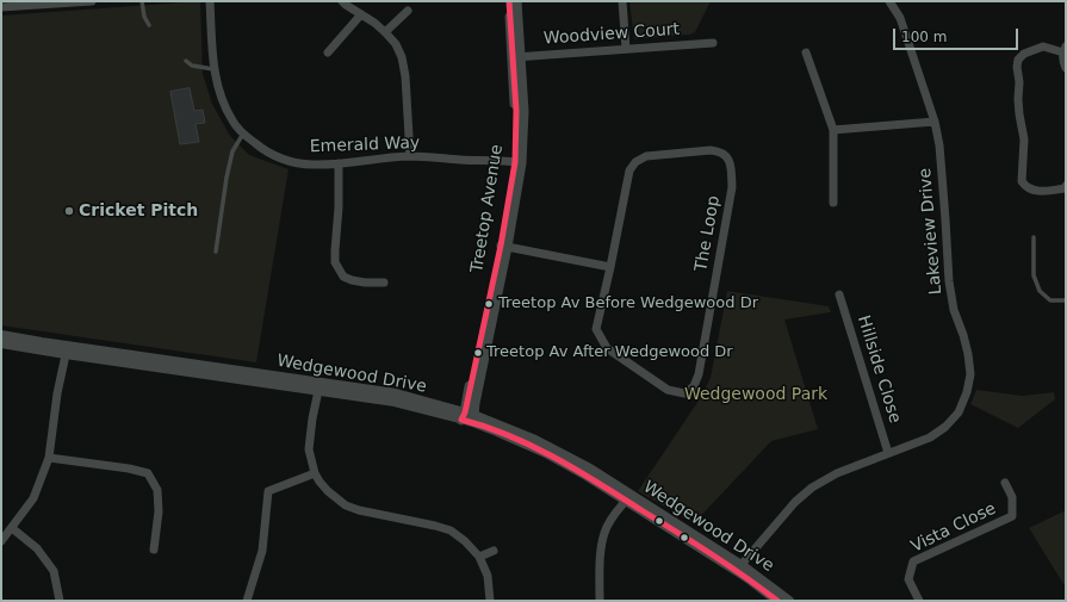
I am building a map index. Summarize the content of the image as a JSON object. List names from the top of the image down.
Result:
{
  "streets": {
    "main road": ["Treetop Avenue"],
    "street": [
      "Woodview Court",
      "Emerald Way",
      "Lakeview Drive",
      "The Loop",
      "Hillside Close",
      "Wedgewood Drive",
      "Vista Close"
    ]
  },
  "crossings": [
    ["Woodview Court", "Treetop Avenue"],
    ["Emerald Way", "Treetop Avenue"],
    ["Treetop Avenue", "Wedgewood Drive"],
    ["Lakeview Drive", "Hillside Close"],
    ["Lakeview Drive", "Wedgewood Drive"]
  ],
  "parks": ["Wedgewood Park"],
  "places": ["Cricket Pitch", "Treetop Av Before Wedgewood Dr", "Treetop Av After Wedgewood Dr"],
  "scale_bar": "100 m"
}
